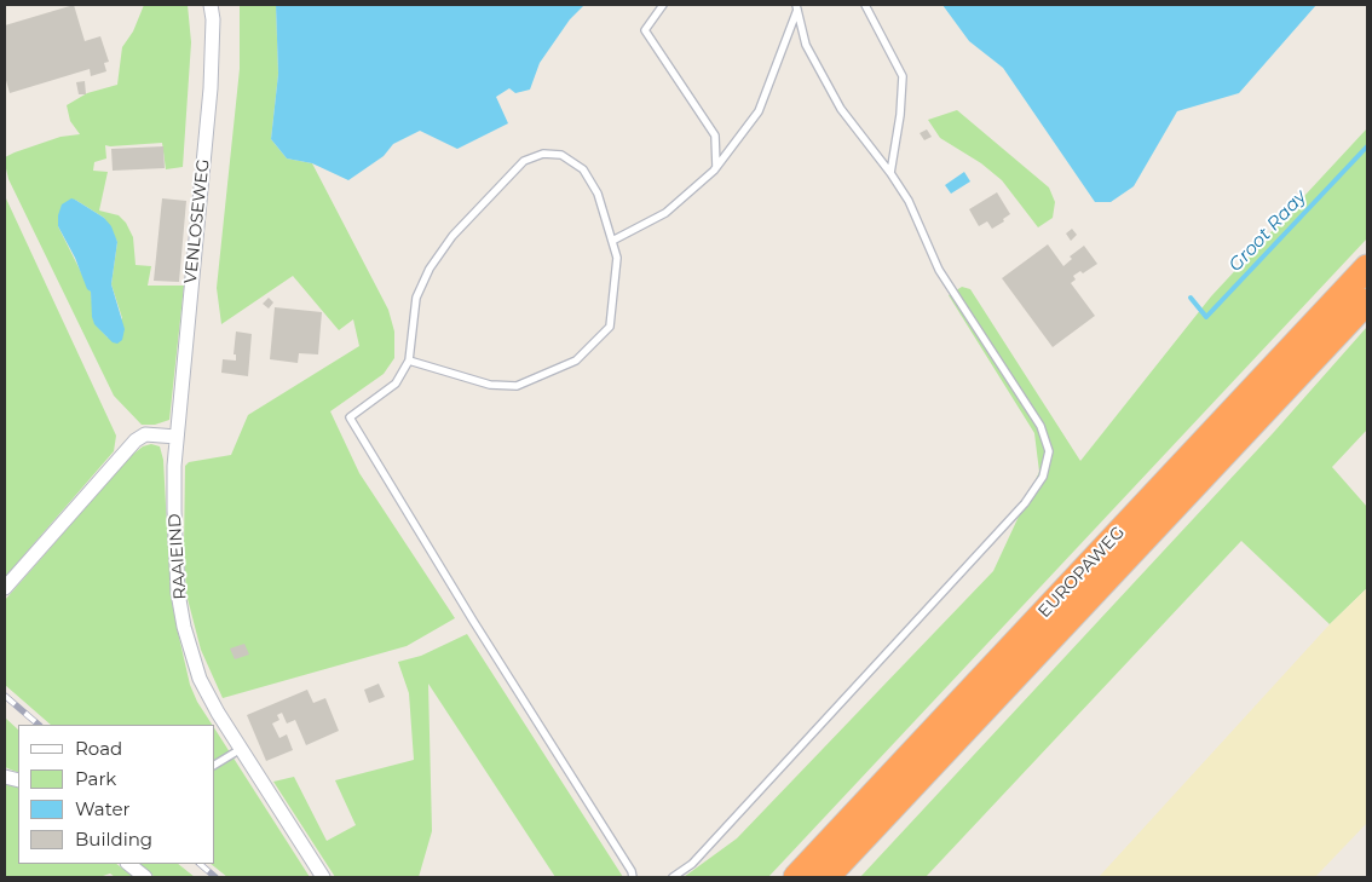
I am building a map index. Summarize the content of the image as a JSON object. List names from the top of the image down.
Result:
{
  "streets": {
    "highway": ["EUROPAWEG"],
    "street": ["VENLOSEWEG", "RAAIEIND"]
  },
  "crossings": [
    ["VENLOSEWEG", "RAAIEIND"]
  ],
  "water": ["Groot Raay"],
  "legend": [
    "Road",
    "Park",
    "Water",
    "Building"
  ]
}
